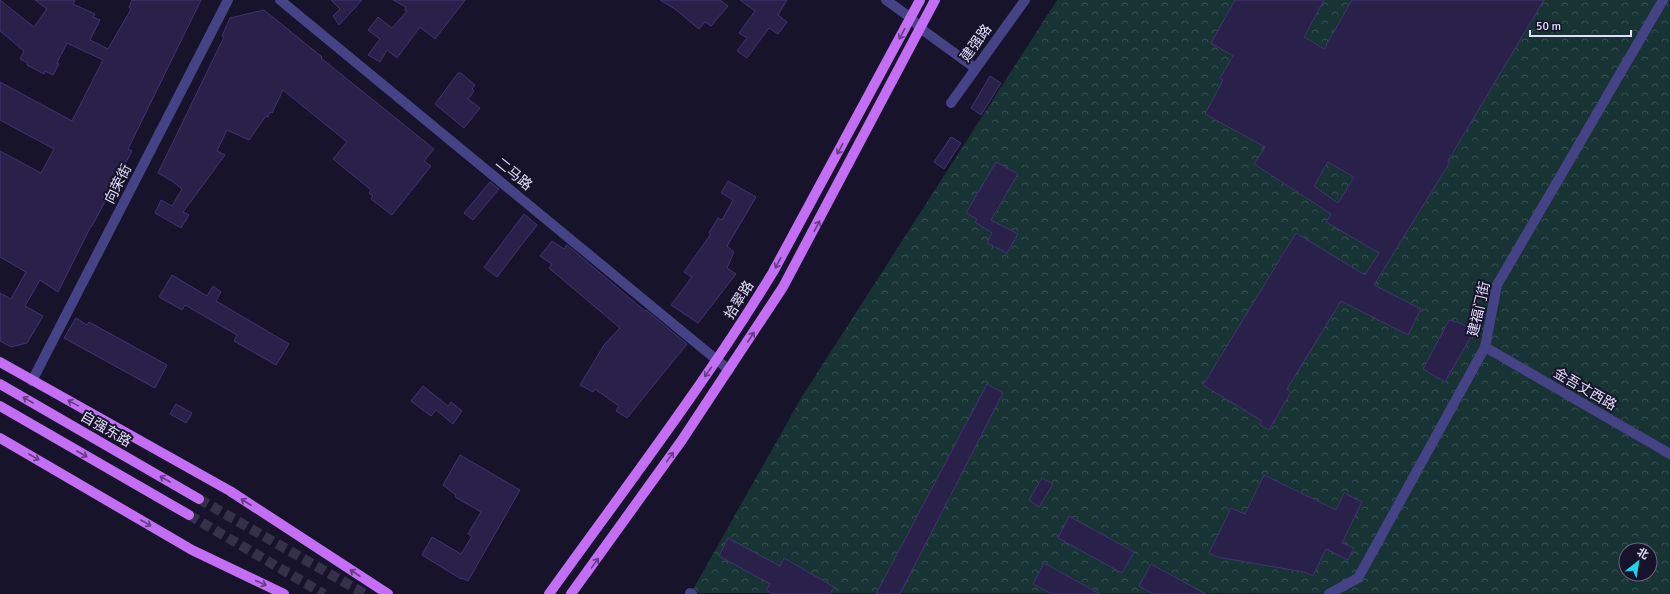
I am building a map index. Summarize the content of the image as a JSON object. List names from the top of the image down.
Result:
{
  "streets": {
    "main road": ["拾翠路", "自强东路"],
    "street": [
      "建强路",
      "二马路",
      "向荣街",
      "建福门街",
      "金吾丈西路"
    ]
  },
  "crossings": [
    ["二马路", "拾翠路"],
    ["建福门街", "金吾丈西路"]
  ],
  "scale_bar": "50 m",
  "north": "top right"
}
